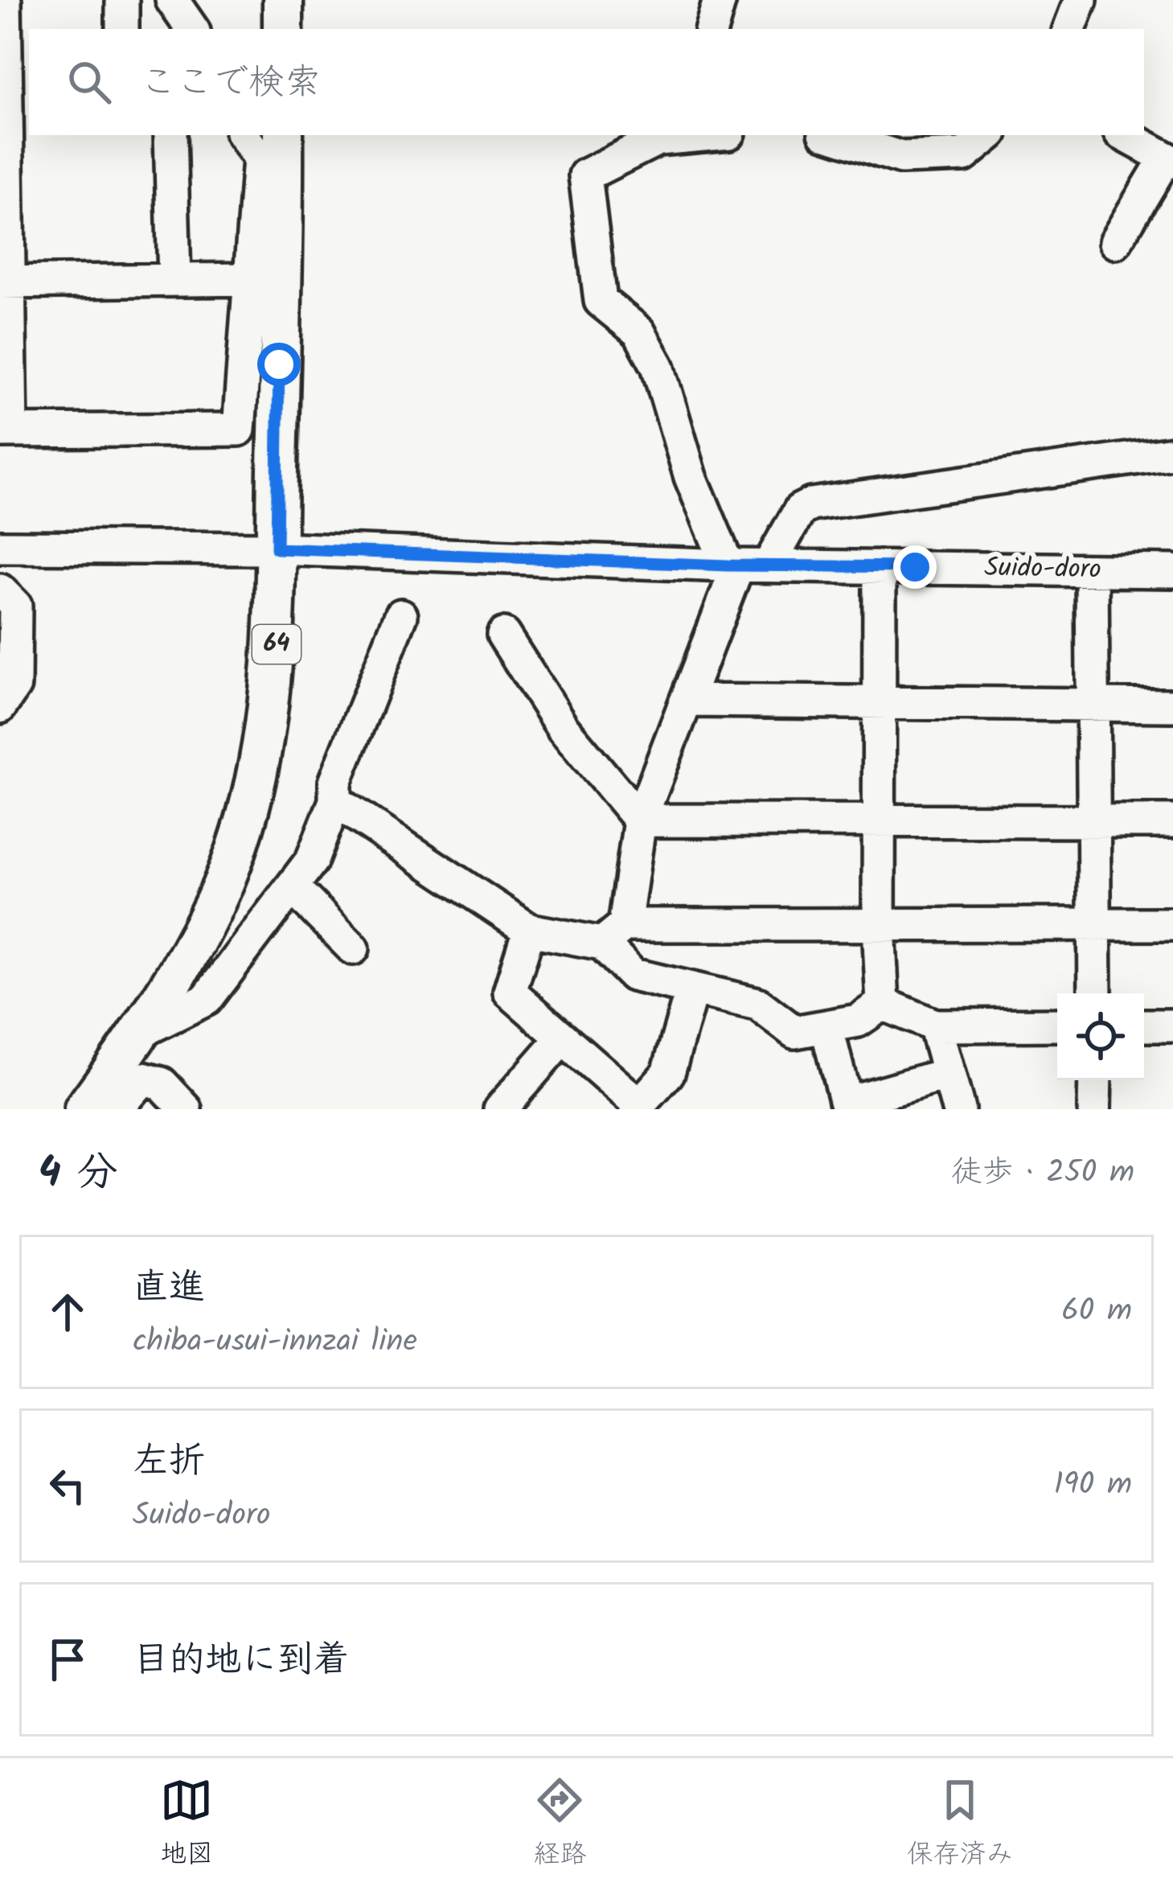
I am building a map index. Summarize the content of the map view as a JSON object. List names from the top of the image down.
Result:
{
  "streets": {
    "main road": ["64"],
    "street": ["Suido-doro"]
  },
  "crossings": [
    ["Suido-doro", "64"]
  ],
  "page": {
    "search": "ここで検索",
    "heading": ["4 分", "徒歩 · 250 m"],
    "list": [
      ["直進", "chiba-usui-innzai line", "60 m"],
      ["左折", "Suido-doro", "190 m"],
      "目的地に到着"
    ],
    "nav": ["地図", "経路", "保存済み"]
  }
}
